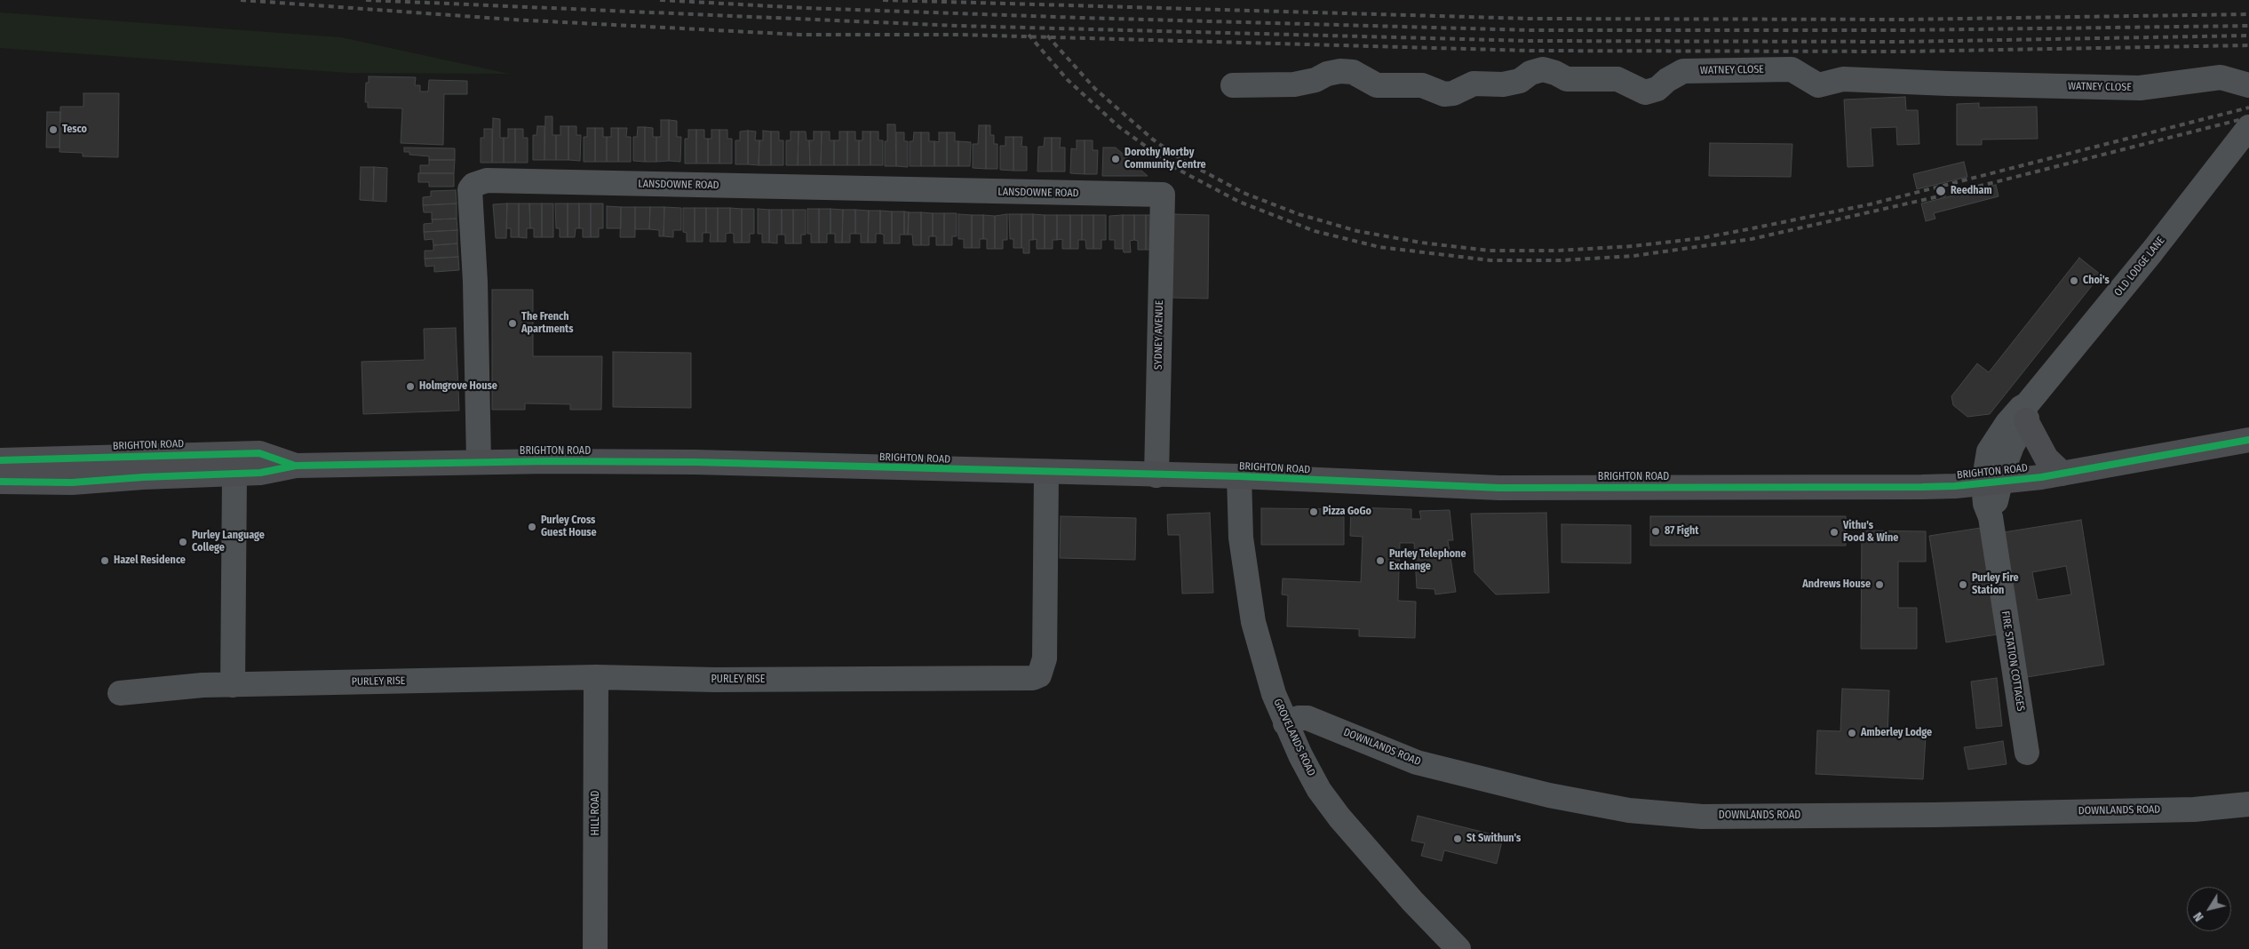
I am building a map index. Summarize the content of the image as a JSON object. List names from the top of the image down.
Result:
{
  "streets": {
    "highway": ["BRIGHTON ROAD"],
    "street": [
      "WATNEY CLOSE",
      "LANSDOWNE ROAD",
      "OLD LODGE LANE",
      "SYDNEY AVENUE",
      "FIRE STATION COTTAGES",
      "PURLEY RISE",
      "GROVELANDS ROAD",
      "DOWNLANDS ROAD",
      "HILL ROAD"
    ]
  },
  "crossings": [
    ["LANSDOWNE ROAD", "SYDNEY AVENUE"],
    ["LANSDOWNE ROAD", "BRIGHTON ROAD"],
    ["OLD LODGE LANE", "BRIGHTON ROAD"],
    ["OLD LODGE LANE", "FIRE STATION COTTAGES"],
    ["SYDNEY AVENUE", "BRIGHTON ROAD"],
    ["BRIGHTON ROAD", "FIRE STATION COTTAGES"],
    ["BRIGHTON ROAD", "PURLEY RISE"],
    ["BRIGHTON ROAD", "GROVELANDS ROAD"],
    ["PURLEY RISE", "HILL ROAD"],
    ["GROVELANDS ROAD", "DOWNLANDS ROAD"]
  ],
  "places": [
    "Tesco",
    "Dorothy Mortby Community Centre",
    "Reedham",
    "Choi's",
    "The French Apartments",
    "Holmgrove House",
    "Pizza GoGo",
    "Purley Cross Guest House",
    "87 Fight",
    "Vithu's Food & Wine",
    "Purley Language College",
    "Hazel Residence",
    "Purley Telephone Exchange",
    "Andrews House",
    "Purley Fire Station",
    "Amberley Lodge",
    "St Swithun's"
  ],
  "north": "bottom left"
}
